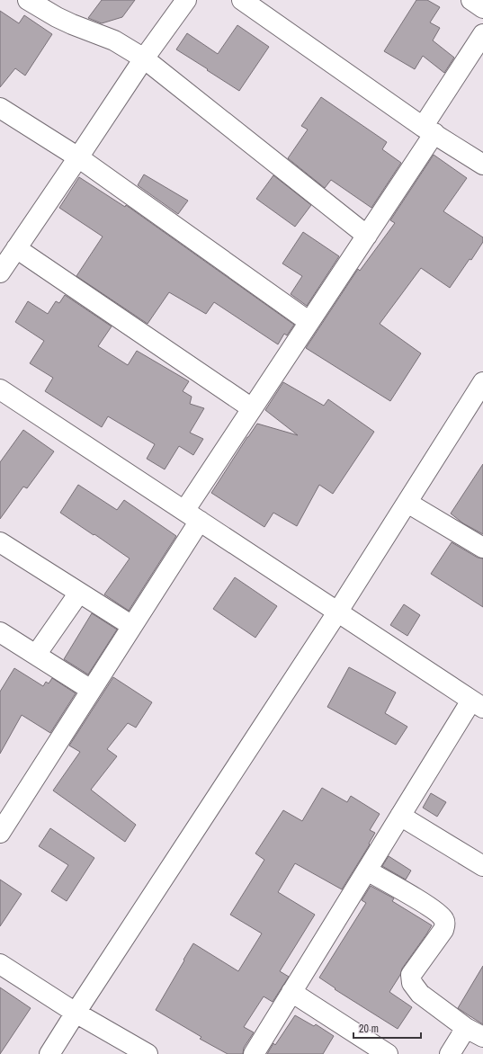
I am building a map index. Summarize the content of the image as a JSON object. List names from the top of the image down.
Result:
{
  "scale_bar": "20 m"
}
